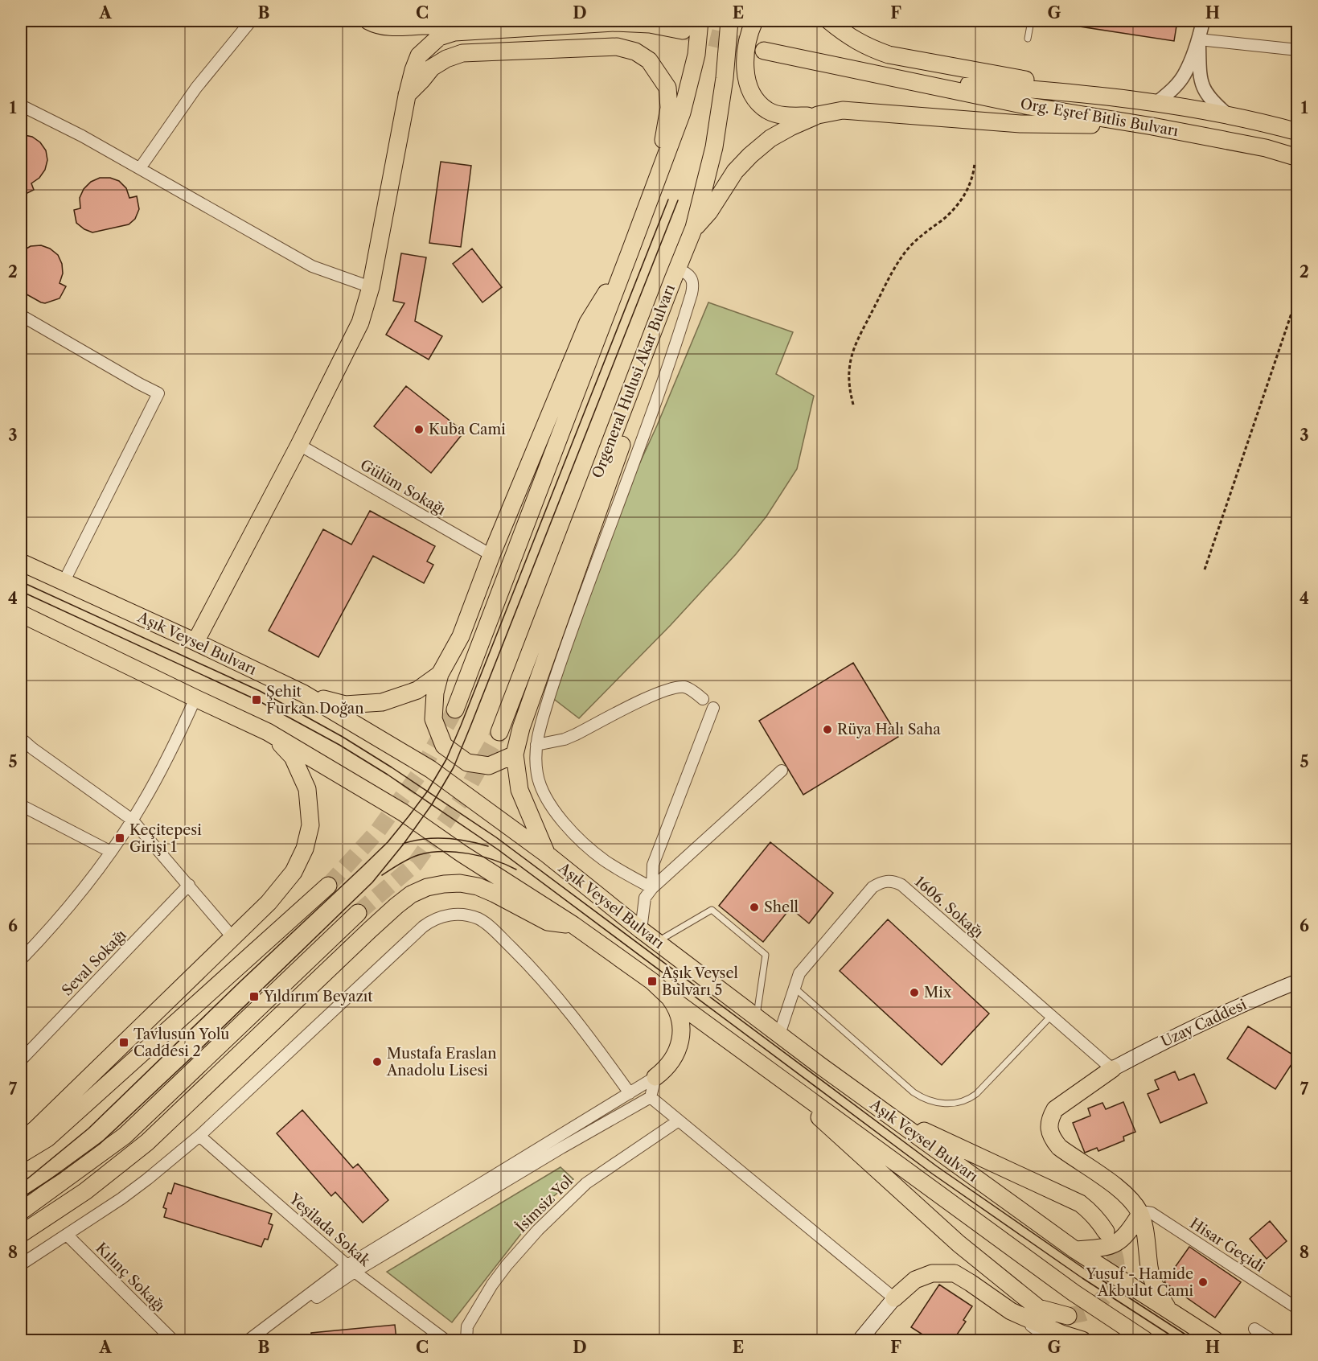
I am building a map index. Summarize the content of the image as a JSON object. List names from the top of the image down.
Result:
{
  "streets": {
    "main road": [
      "Org. Eşref Bitlis Bulvarı",
      "Orgeneral Hulusi Akar Bulvarı",
      "Aşık Veysel Bulvarı",
      "Uzay Caddesi"
    ],
    "street": [
      "Gülüm Sokağı",
      "1606. Sokağı",
      "Seval Sokağı",
      "İsimsiz Yol",
      "Yeşilada Sokak",
      "Hisar Geçidi",
      "Kılınç Sokağı"
    ]
  },
  "crossings": [
    ["Aşık Veysel Bulvarı", "1606. Sokağı"],
    ["1606. Sokağı", "Uzay Caddesi"]
  ],
  "places": {
    "other": [
      "Kuba Cami",
      "Rüya Halı Saha",
      "Shell",
      "Mix",
      "Mustafa Eraslan Anadolu Lisesi",
      "Yusuf - Hamide Akbulut Cami"
    ],
    "transit": [
      "Şehit Furkan Doğan",
      "Keçitepesi Girişi 1",
      "Aşık Veysel Bulvarı 5",
      "Yıldırım Beyazıt",
      "Tavlusun Yolu Caddesi 2"
    ]
  },
  "grid": {
    "columns": [
      "A",
      "B",
      "C",
      "D",
      "E",
      "F",
      "G",
      "H"
    ],
    "rows": [
      "1",
      "2",
      "3",
      "4",
      "5",
      "6",
      "7",
      "8"
    ]
  }
}
